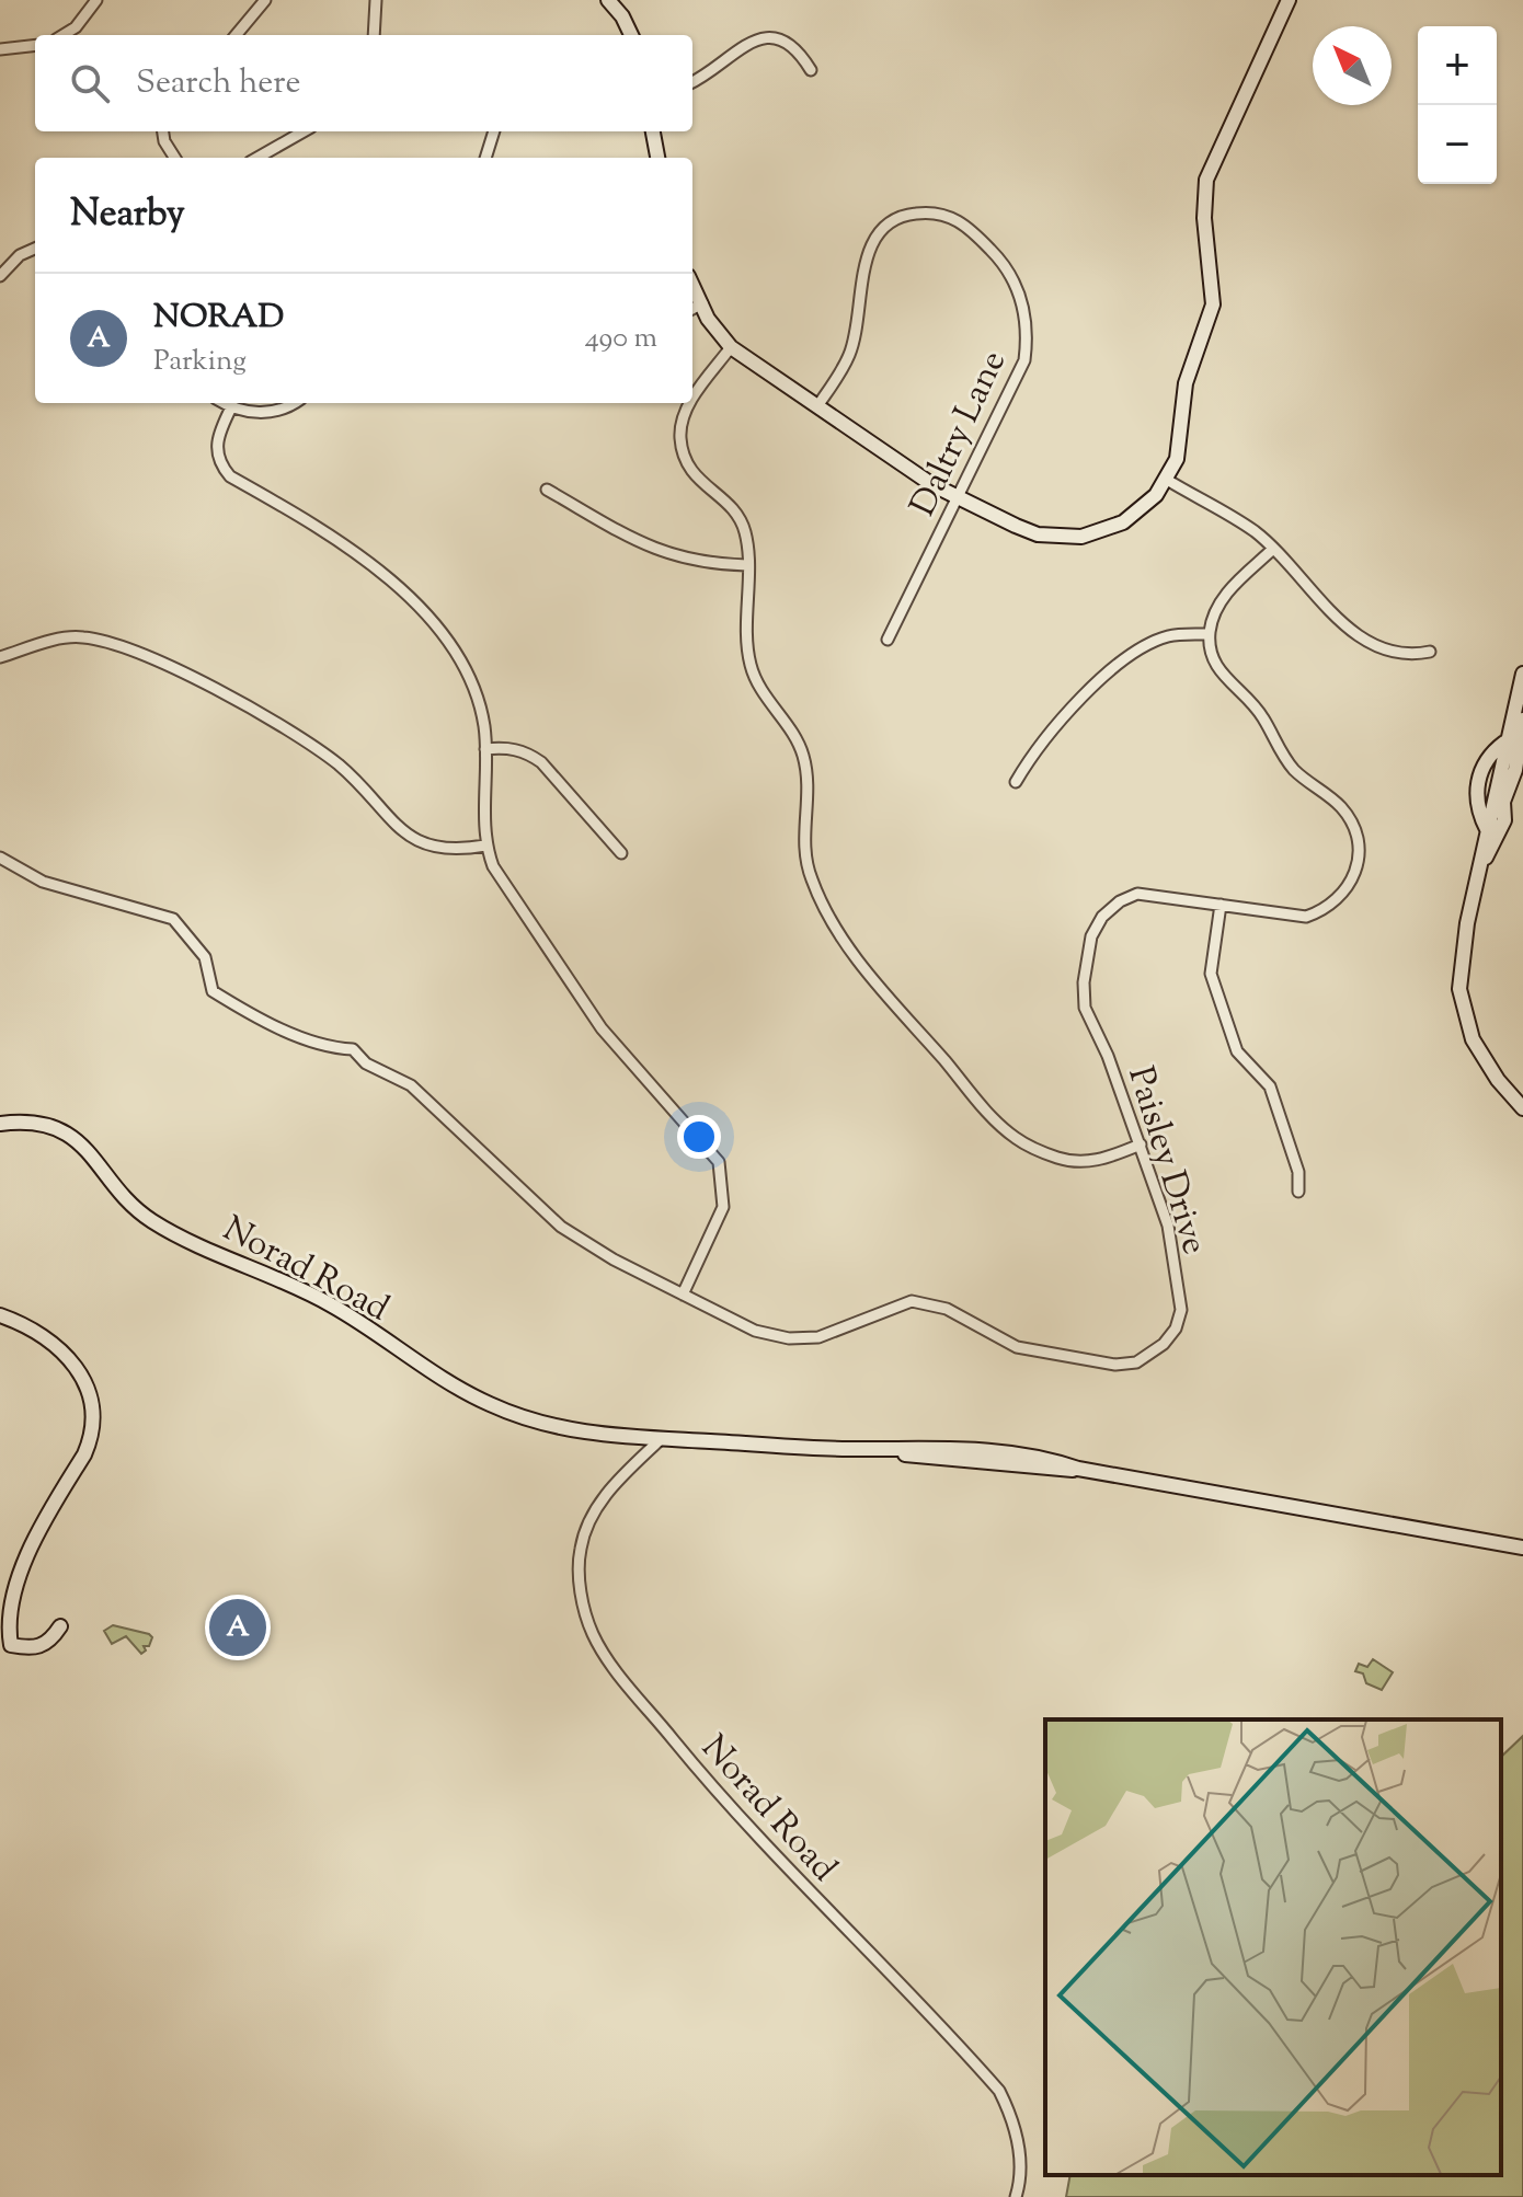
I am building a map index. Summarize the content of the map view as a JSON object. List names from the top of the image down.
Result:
{
  "streets": {
    "street": ["Daltry Lane", "Paisley Drive", "Norad Road"]
  },
  "north": "top left",
  "page": {
    "map_buttons": ["+", "−"],
    "search": "Search here",
    "heading": "Nearby",
    "list": [
      {
        "mark": "A",
        "name": "NORAD",
        "note": "Parking",
        "value": "490 m"
      }
    ],
    "pins": "A"
  }
}
